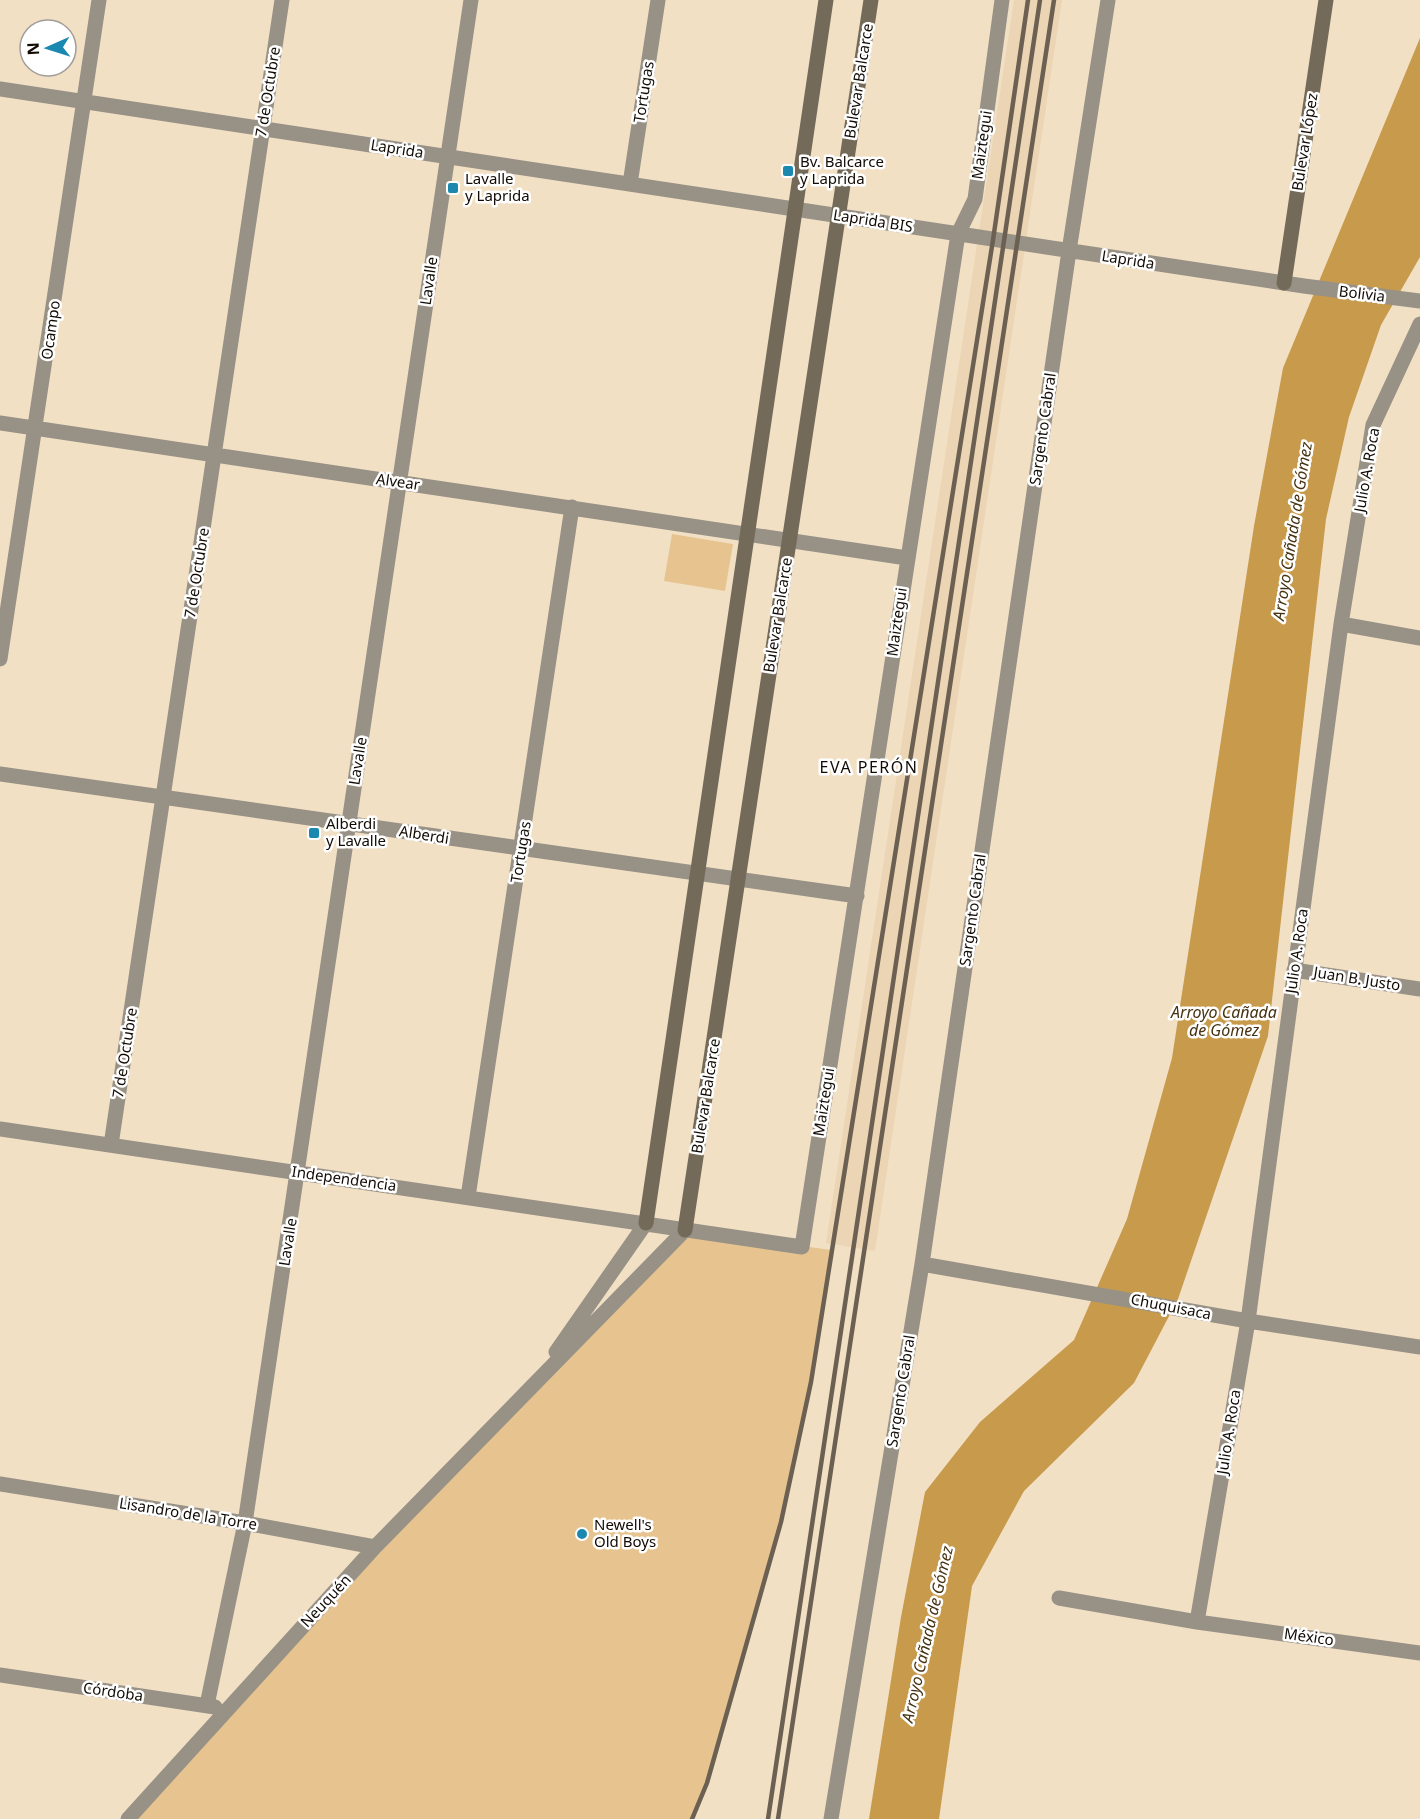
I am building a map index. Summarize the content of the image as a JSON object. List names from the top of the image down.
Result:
{
  "streets": {
    "main road": ["Bulevar Balcarce", "Bulevar López"],
    "street": [
      "7 de Octubre",
      "Tortugas",
      "Maiztegui",
      "Laprida",
      "Laprida BIS",
      "Lavalle",
      "Bolivia",
      "Ocampo",
      "Sargento Cabral",
      "Julio A. Roca",
      "Alvear",
      "Alberdi",
      "Juan B. Justo",
      "Independencia",
      "Chuquisaca",
      "Lisandro de la Torre",
      "Neuquén",
      "México",
      "Córdoba"
    ]
  },
  "crossings": [
    ["Bulevar Balcarce", "Laprida BIS"],
    ["Bulevar Balcarce", "Alvear"],
    ["Bulevar Balcarce", "Alberdi"],
    ["Bulevar Balcarce", "Independencia"],
    ["Bulevar Balcarce", "Neuquén"],
    ["7 de Octubre", "Laprida"],
    ["7 de Octubre", "Alvear"],
    ["7 de Octubre", "Alberdi"],
    ["7 de Octubre", "Independencia"],
    ["Tortugas", "Laprida"],
    ["Tortugas", "Alvear"],
    ["Tortugas", "Alberdi"],
    ["Tortugas", "Independencia"],
    ["Bulevar López", "Laprida"],
    ["Maiztegui", "Laprida"],
    ["Maiztegui", "Laprida BIS"],
    ["Maiztegui", "Alvear"],
    ["Maiztegui", "Alberdi"],
    ["Maiztegui", "Independencia"],
    ["Laprida", "Laprida BIS"],
    ["Laprida", "Lavalle"],
    ["Laprida", "Bolivia"],
    ["Laprida", "Ocampo"],
    ["Laprida", "Sargento Cabral"],
    ["Lavalle", "Alvear"],
    ["Lavalle", "Alberdi"],
    ["Lavalle", "Independencia"],
    ["Lavalle", "Lisandro de la Torre"],
    ["Lavalle", "Córdoba"],
    ["Ocampo", "Alvear"],
    ["Sargento Cabral", "Chuquisaca"],
    ["Julio A. Roca", "Juan B. Justo"],
    ["Julio A. Roca", "Chuquisaca"],
    ["Julio A. Roca", "México"],
    ["Independencia", "Neuquén"],
    ["Lisandro de la Torre", "Neuquén"],
    ["Neuquén", "Córdoba"]
  ],
  "districts": ["EVA PERÓN"],
  "water": ["Arroyo Cañada de Gómez"],
  "places": {
    "transit": ["Bv. Balcarce y Laprida", "Lavalle y Laprida", "Alberdi y Lavalle"],
    "other": ["Newell's Old Boys"]
  },
  "north": "left"
}
